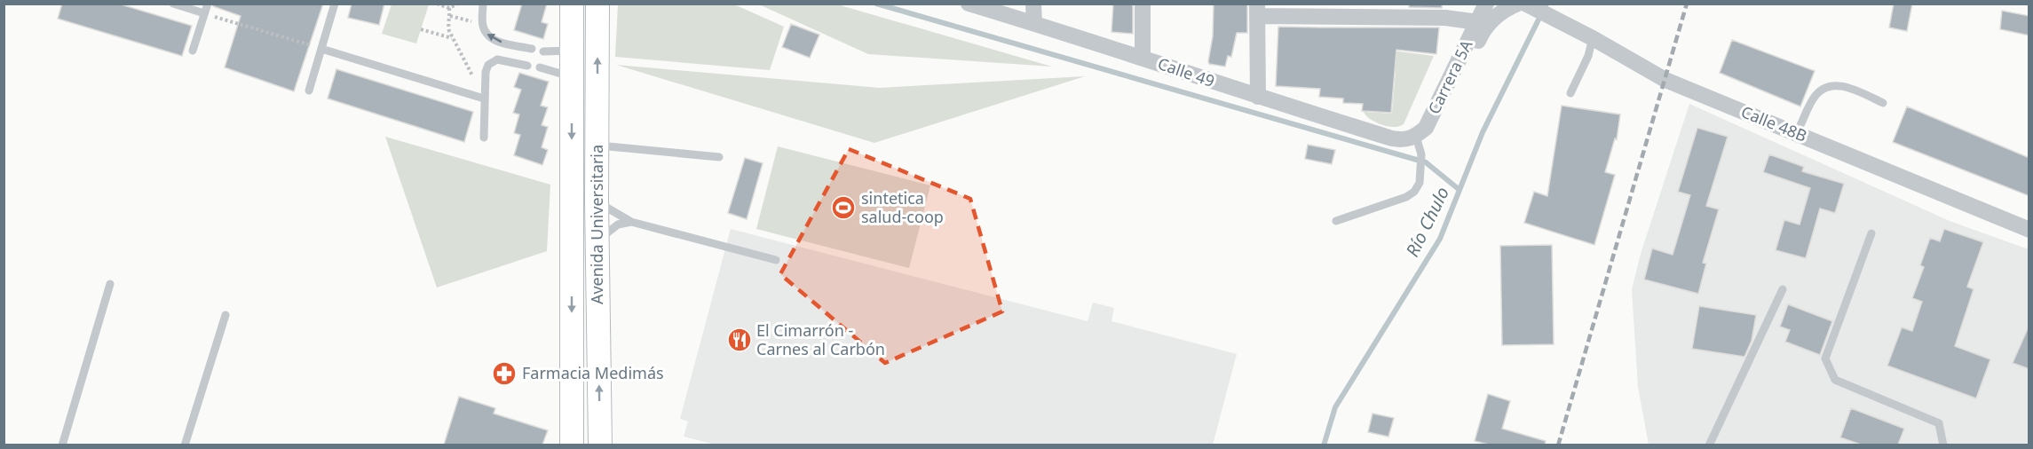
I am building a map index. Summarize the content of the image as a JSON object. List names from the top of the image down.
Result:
{
  "streets": {
    "main road": ["Avenida Universitaria"],
    "street": ["Calle 49", "Carrera 5A", "Calle 48B"]
  },
  "crossings": [
    ["Calle 49", "Carrera 5A"]
  ],
  "water": ["Río Chulo"],
  "places": {
    "sports": ["sintetica salud-coop"],
    "restaurant": ["El Cimarrón - Carnes al Carbón"],
    "pharmacy": ["Farmacia Medimás"]
  }
}
